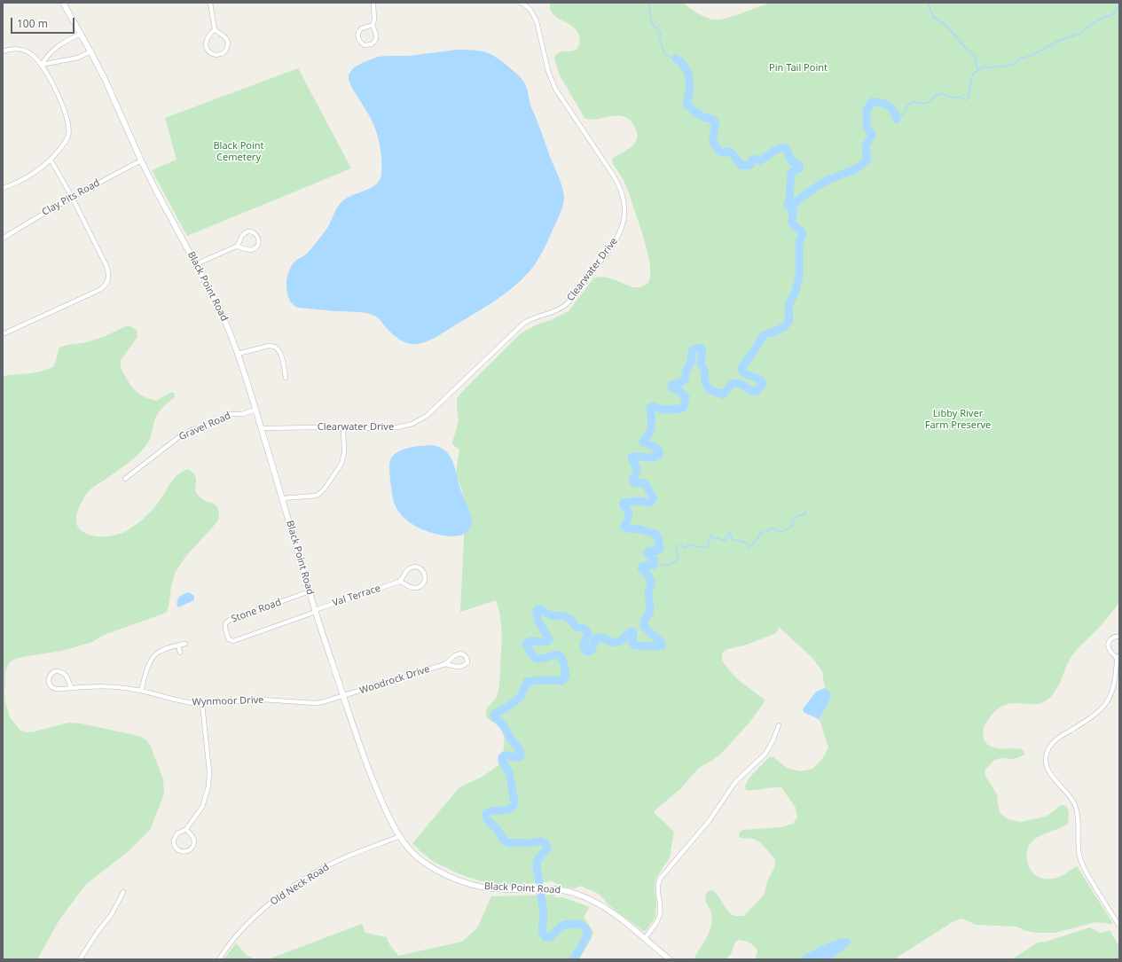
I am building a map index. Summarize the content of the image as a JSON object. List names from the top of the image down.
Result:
{
  "streets": {
    "main road": ["Black Point Road"],
    "street": [
      "Clay Pits Road",
      "Clearwater Drive",
      "Gravel Road",
      "Val Terrace",
      "Stone Road",
      "Woodrock Drive",
      "Wynmoor Drive",
      "Old Neck Road"
    ]
  },
  "crossings": [
    ["Clay Pits Road", "Black Point Road"],
    ["Clearwater Drive", "Black Point Road"],
    ["Black Point Road", "Gravel Road"],
    ["Black Point Road", "Val Terrace"],
    ["Black Point Road", "Stone Road"],
    ["Black Point Road", "Woodrock Drive"],
    ["Black Point Road", "Wynmoor Drive"],
    ["Black Point Road", "Old Neck Road"],
    ["Val Terrace", "Stone Road"],
    ["Woodrock Drive", "Wynmoor Drive"]
  ],
  "parks": ["Pin Tail Point", "Black Point Cemetery", "Libby River Farm Preserve"],
  "scale_bar": "100 m"
}
